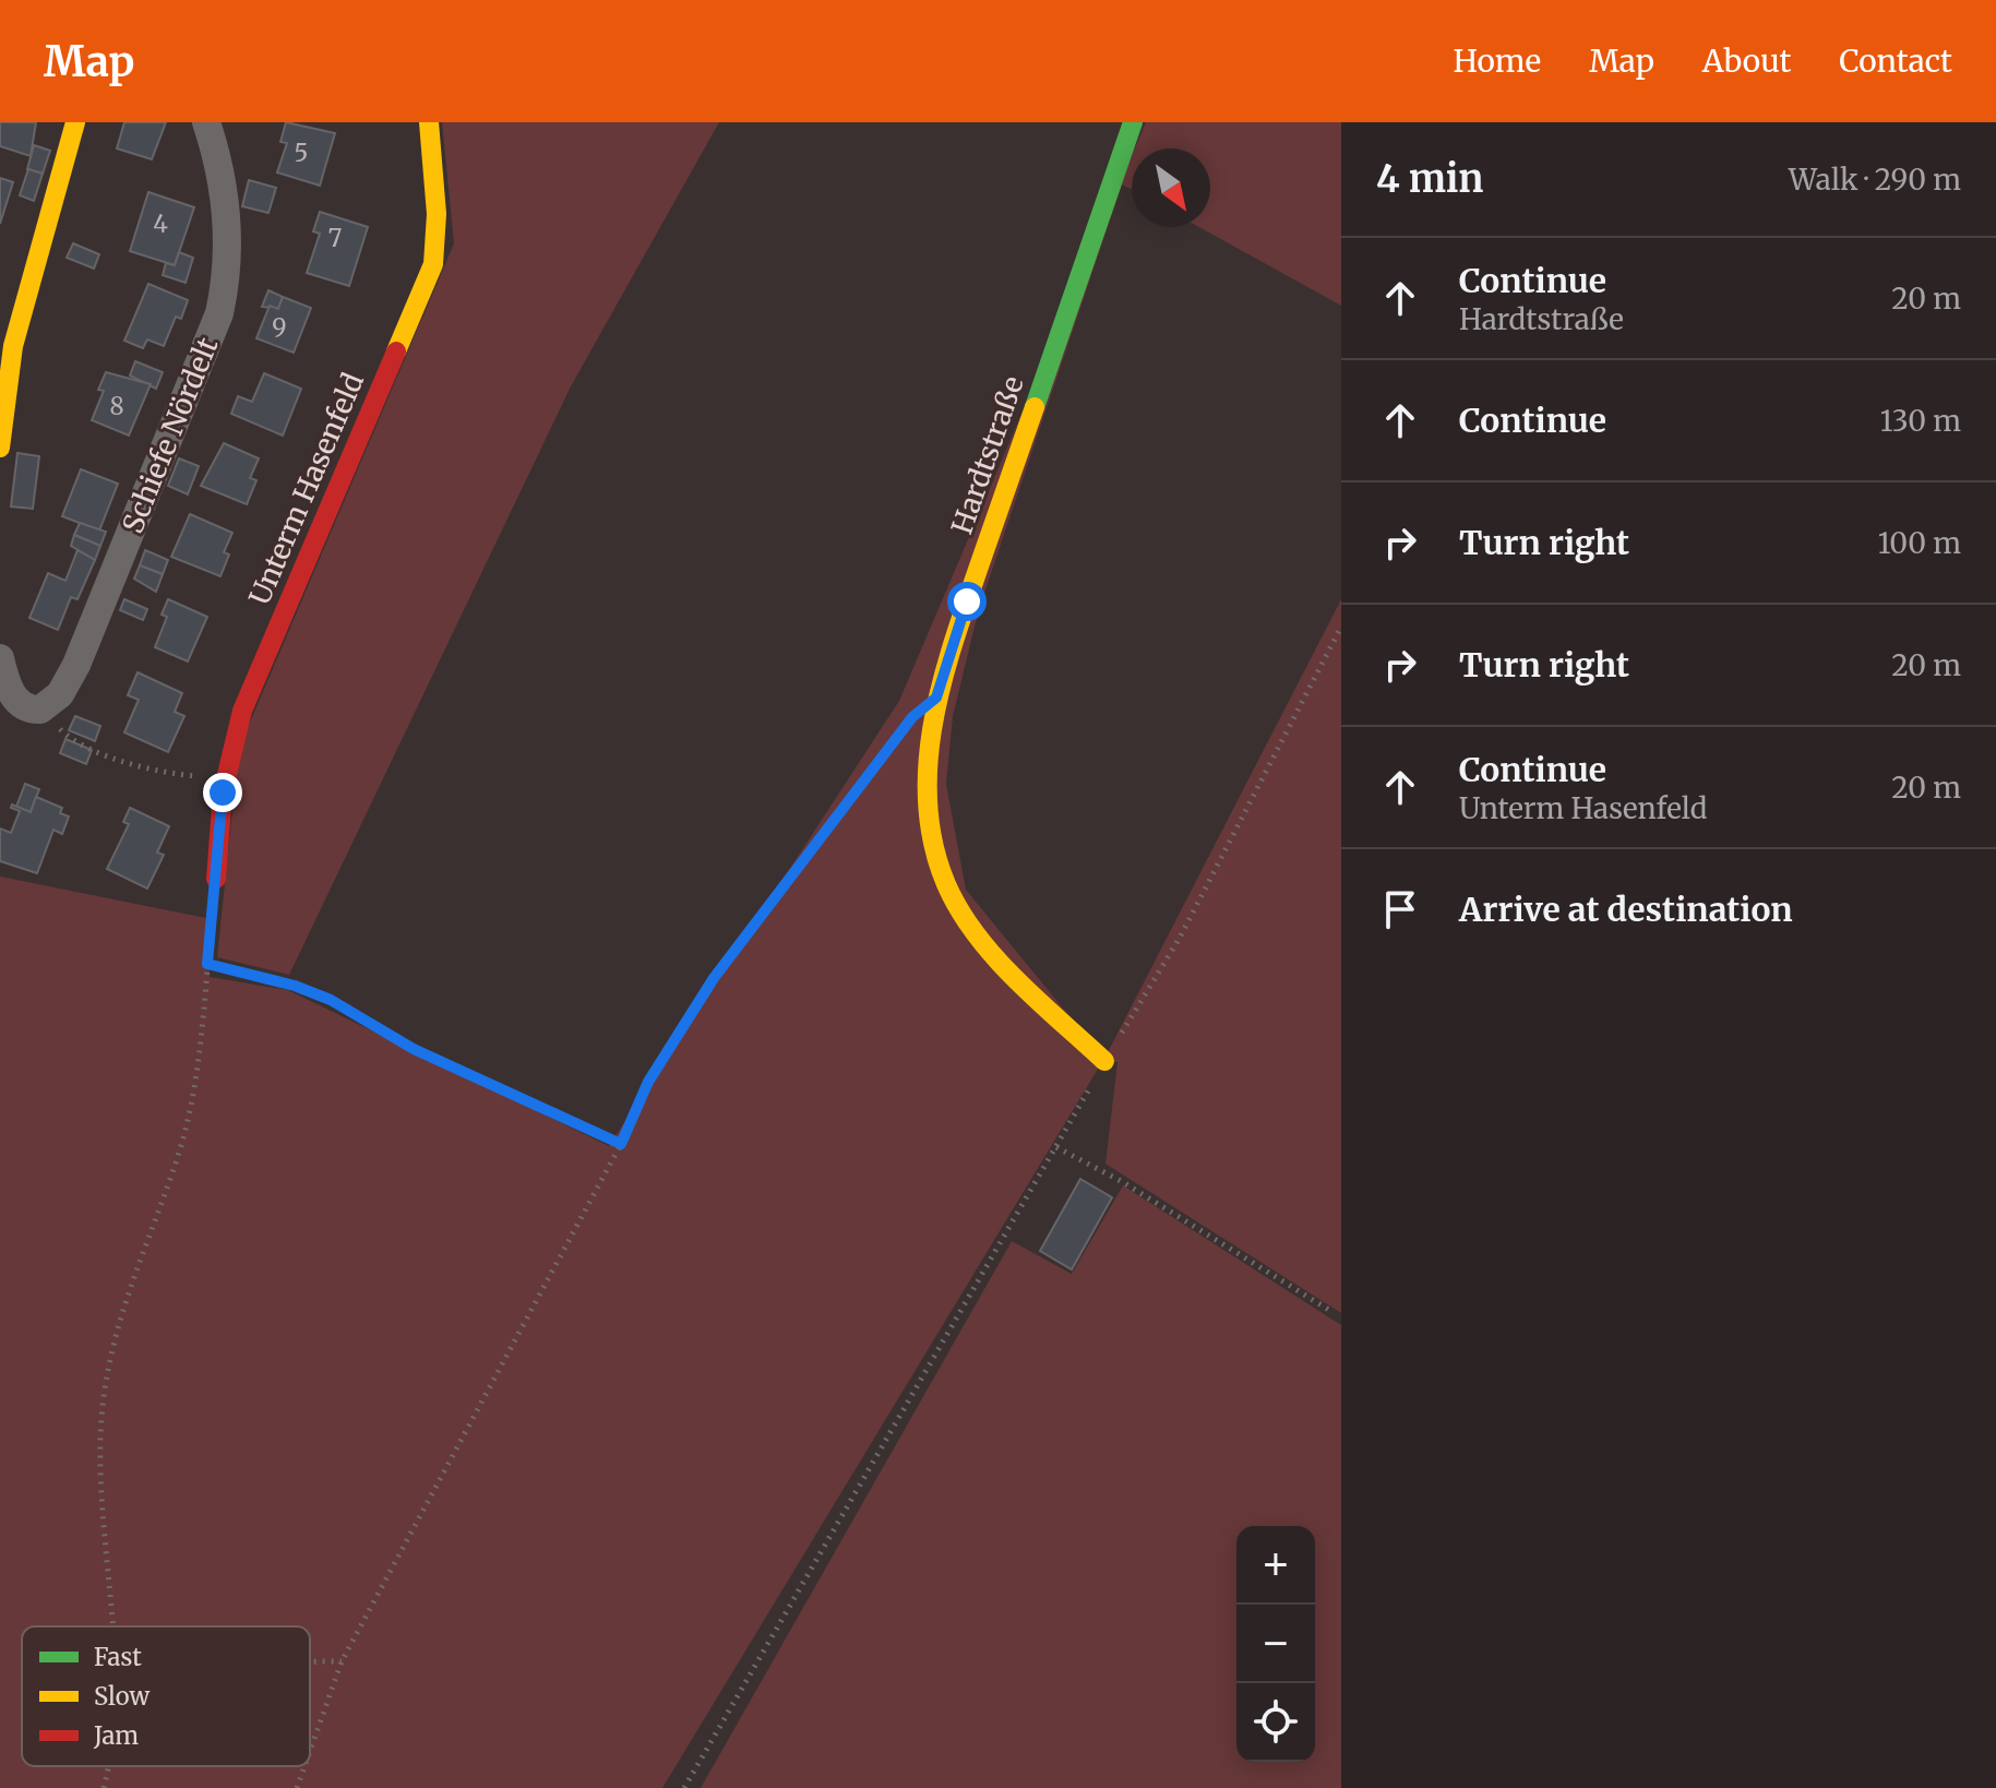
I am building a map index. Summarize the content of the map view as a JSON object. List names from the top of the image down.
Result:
{
  "streets": {
    "street": ["Schiefe Nördelt", "Hardtstraße", "Unterm Hasenfeld"]
  },
  "house_numbers": [
    "5",
    "4",
    "7",
    "9",
    "8"
  ],
  "legend": ["Fast", "Slow", "Jam"],
  "north": "bottom right",
  "page": {
    "header": "Map",
    "nav": [
      "Home",
      "Map",
      "About",
      "Contact"
    ],
    "heading": ["4 min", "Walk · 290 m"],
    "list": [
      ["Continue", "Hardtstraße", "20 m"],
      ["Continue", "130 m"],
      ["Turn right", "100 m"],
      ["Turn right", "20 m"],
      ["Continue", "Unterm Hasenfeld", "20 m"],
      "Arrive at destination"
    ],
    "map_buttons": ["+", "−"]
  }
}
